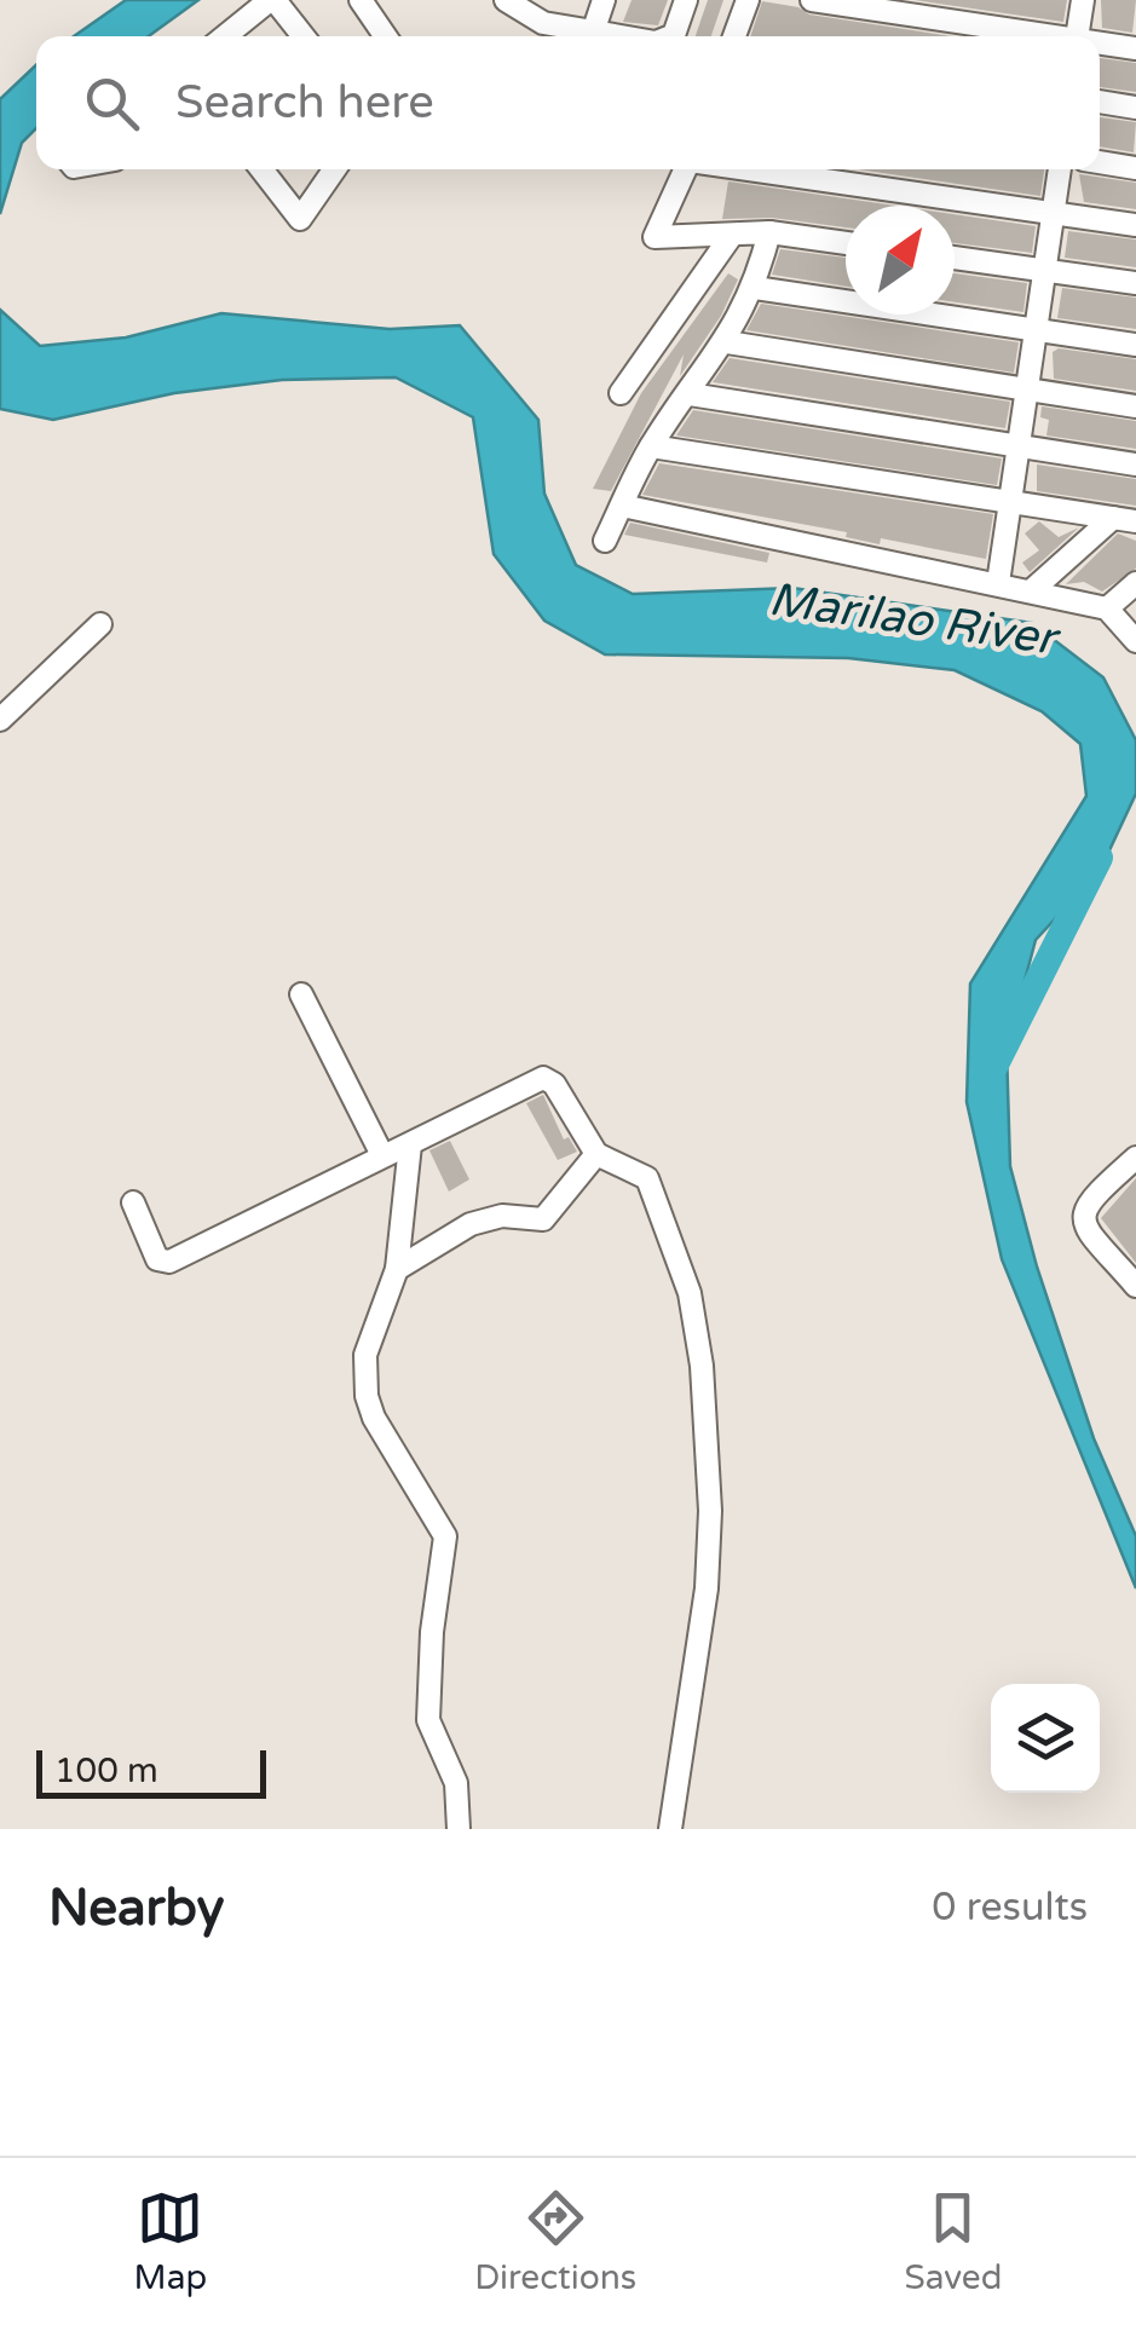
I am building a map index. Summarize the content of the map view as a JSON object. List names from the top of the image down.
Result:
{
  "water": ["Marilao River"],
  "scale_bar": "100 m",
  "north": "top right",
  "page": {
    "search": "Search here",
    "scale": "100 m",
    "heading": ["Nearby", "0 results"],
    "nav": ["Map", "Directions", "Saved"]
  }
}
